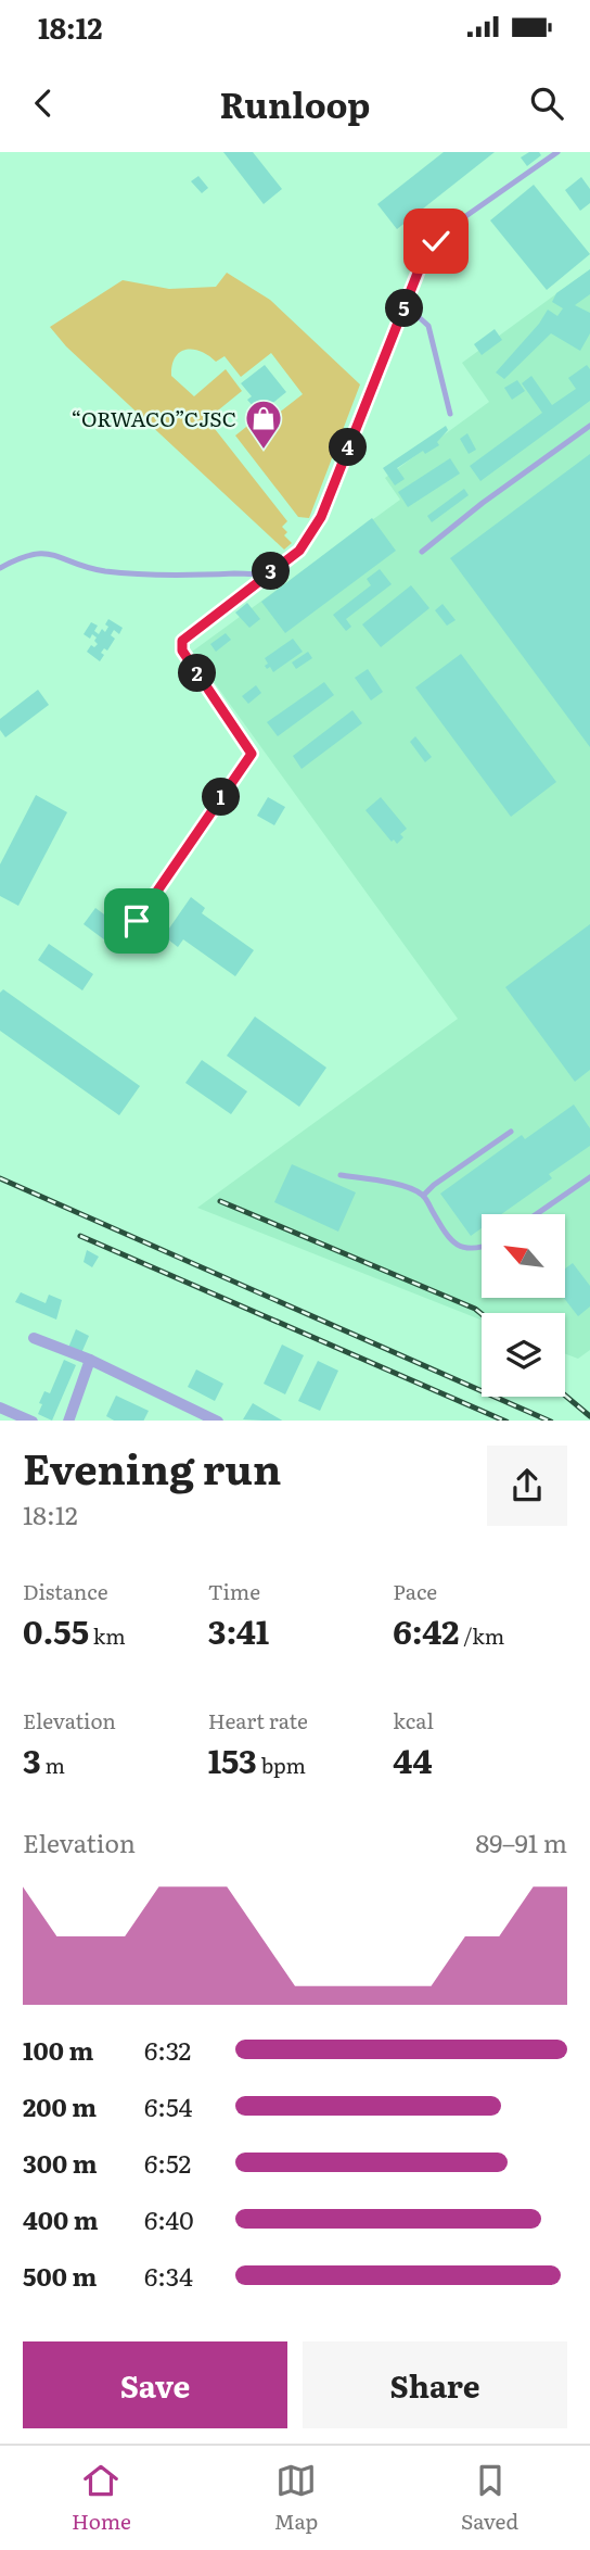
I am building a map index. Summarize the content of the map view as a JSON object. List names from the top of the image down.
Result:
{
  "places": {
    "shop": ["“ORWACO”CJSC"]
  },
  "north": "top left",
  "page": {
    "status": "18:12",
    "header": "Runloop",
    "pins": [
      "5",
      "4",
      "3",
      "2",
      "1"
    ],
    "heading": ["Evening run", "18:12"],
    "stats": [
      ["Distance", "0.55 km"],
      ["Time", "3:41"],
      ["Pace", "6:42 /km"],
      ["Elevation", "3 m"],
      ["Heart rate", "153 bpm"],
      ["kcal", "44"]
    ],
    "chart": ["Elevation", "89–91 m"],
    "list": [
      {
        "name": "100 m",
        "note": "6:32"
      },
      {
        "name": "200 m",
        "note": "6:54"
      },
      {
        "name": "300 m",
        "note": "6:52"
      },
      {
        "name": "400 m",
        "note": "6:40"
      },
      {
        "name": "500 m",
        "note": "6:34"
      }
    ],
    "buttons": ["Save", "Share"],
    "tabs": ["Home", "Map", "Saved"]
  }
}
